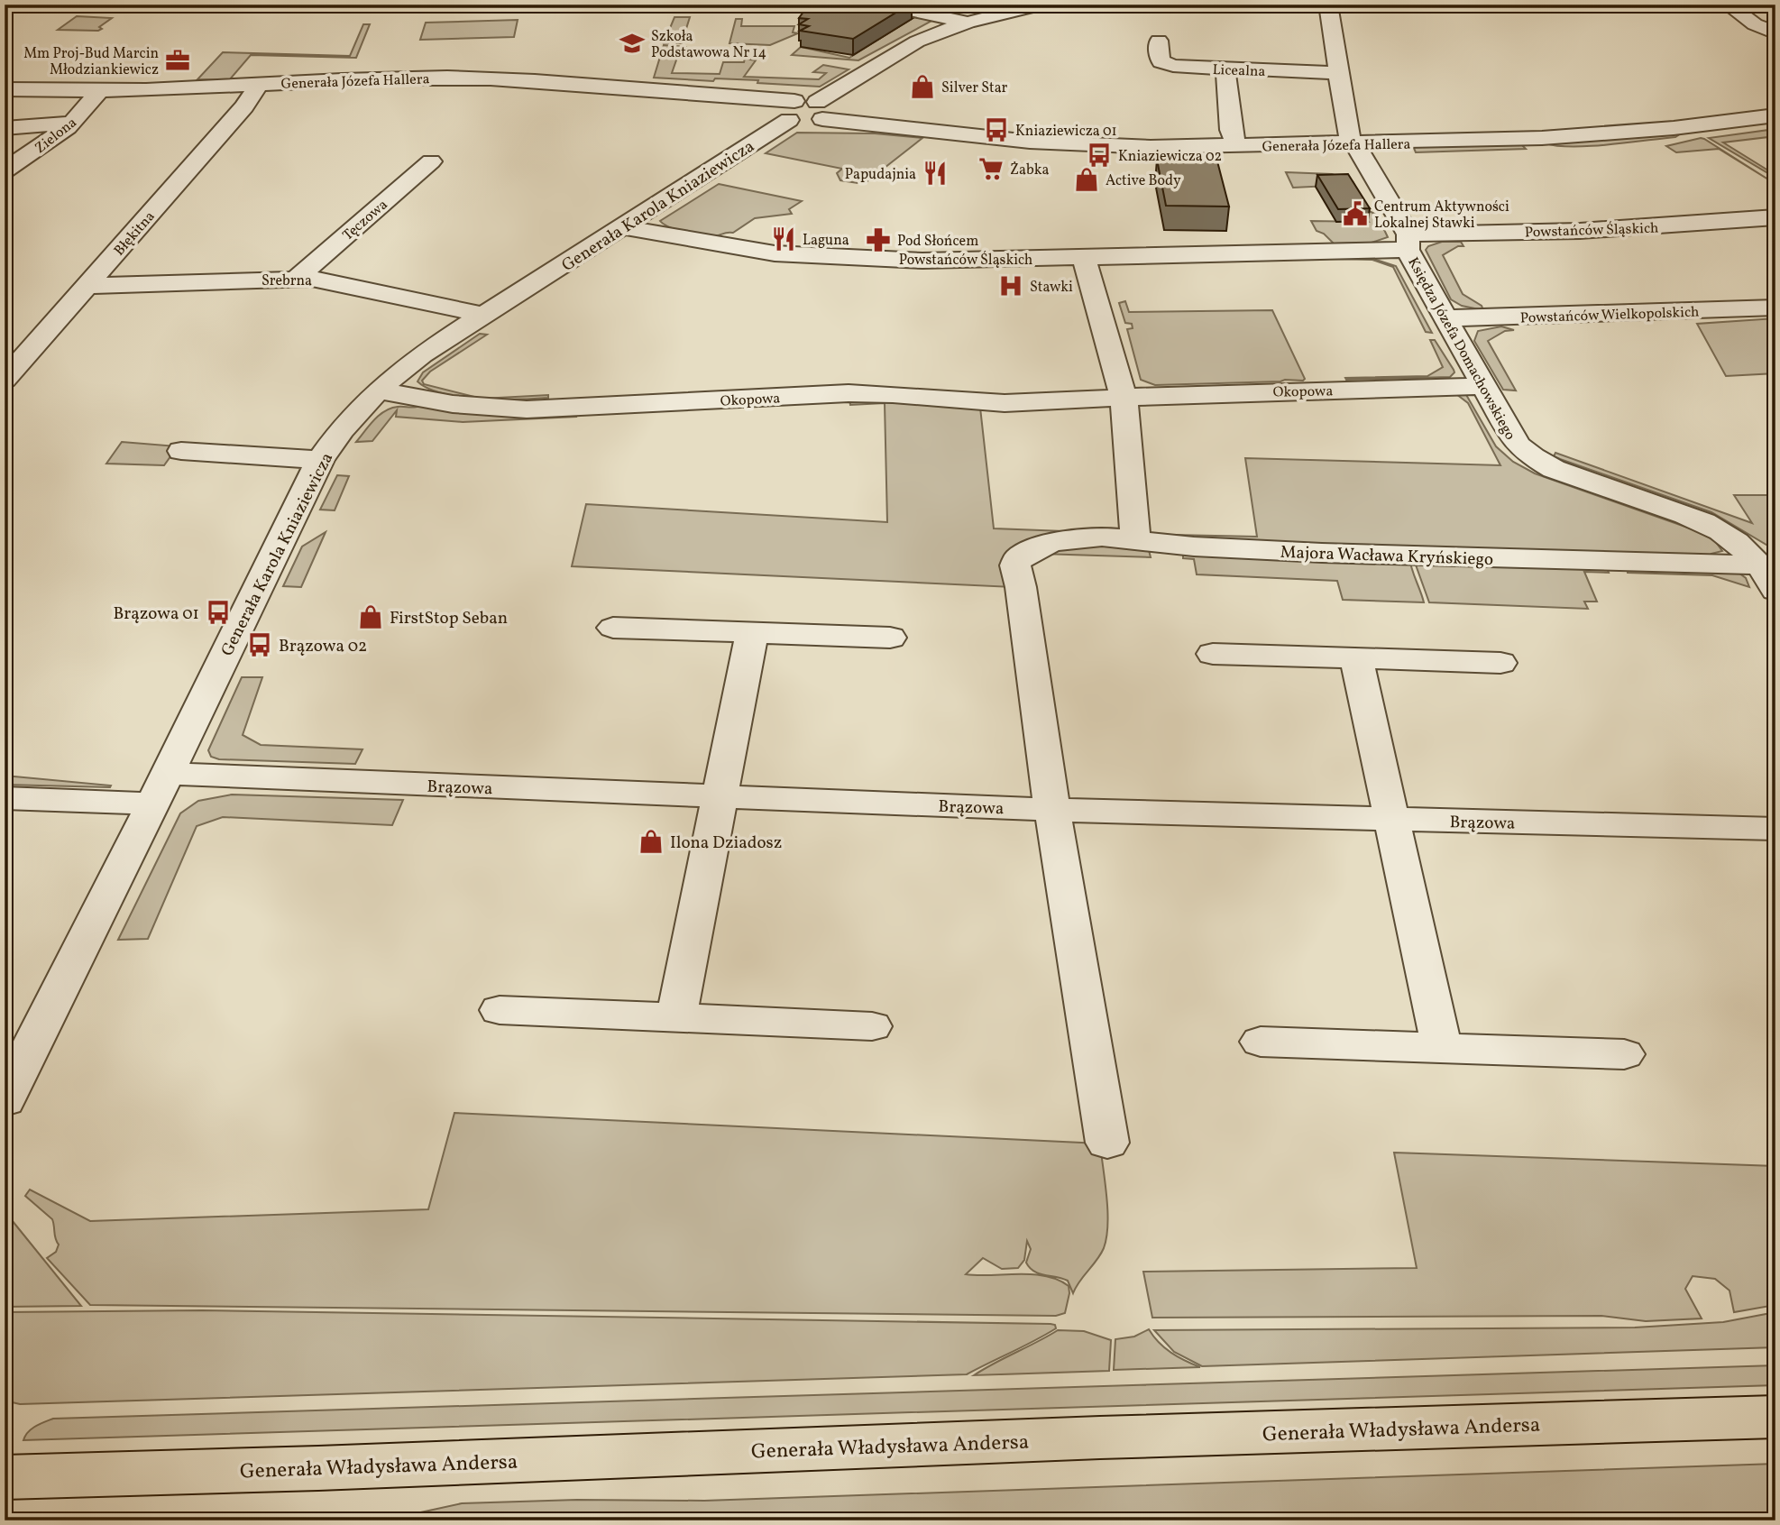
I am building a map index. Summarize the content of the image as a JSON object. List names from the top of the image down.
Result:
{
  "streets": {
    "main road": ["Generała Władysława Andersa"],
    "street": [
      "Licealna",
      "Generała Józefa Hallera",
      "Zielona",
      "Generała Karola Kniaziewicza",
      "Tęczowa",
      "Powstańców Śląskich",
      "Błękitna",
      "Srebrna",
      "Powstańców Wielkopolskich",
      "Księdza Józefa Domachowskiego",
      "Okopowa",
      "Majora Wacława Kryńskiego",
      "Brązowa"
    ]
  },
  "crossings": [
    ["Generała Józefa Hallera", "Zielona"],
    ["Generała Józefa Hallera", "Generała Karola Kniaziewicza"],
    ["Generała Józefa Hallera", "Błękitna"],
    ["Generała Józefa Hallera", "Księdza Józefa Domachowskiego"],
    ["Generała Karola Kniaziewicza", "Powstańców Śląskich"],
    ["Generała Karola Kniaziewicza", "Srebrna"],
    ["Generała Karola Kniaziewicza", "Okopowa"],
    ["Generała Karola Kniaziewicza", "Brązowa"],
    ["Tęczowa", "Srebrna"],
    ["Powstańców Śląskich", "Księdza Józefa Domachowskiego"],
    ["Błękitna", "Srebrna"],
    ["Powstańców Wielkopolskich", "Księdza Józefa Domachowskiego"],
    ["Księdza Józefa Domachowskiego", "Okopowa"],
    ["Księdza Józefa Domachowskiego", "Majora Wacława Kryńskiego"],
    ["Majora Wacława Kryńskiego", "Brązowa"]
  ],
  "places": {
    "school or university": ["Szkoła Podstawowa Nr 14"],
    "office": ["Mm Proj-Bud Marcin Młodziankiewicz"],
    "shop": [
      "Silver Star",
      "Active Body",
      "FirstStop Seban",
      "Ilona Dziadosz"
    ],
    "bus stop": [
      "Kniaziewicza 01",
      "Kniaziewicza 02",
      "Brązowa 01",
      "Brązowa 02"
    ],
    "supermarket": ["Żabka"],
    "restaurant": ["Papudajnia", "Laguna"],
    "public building": ["Centrum Aktywności Lokalnej Stawki"],
    "pharmacy": ["Pod Słońcem"],
    "hospital": ["Stawki"]
  }
}
